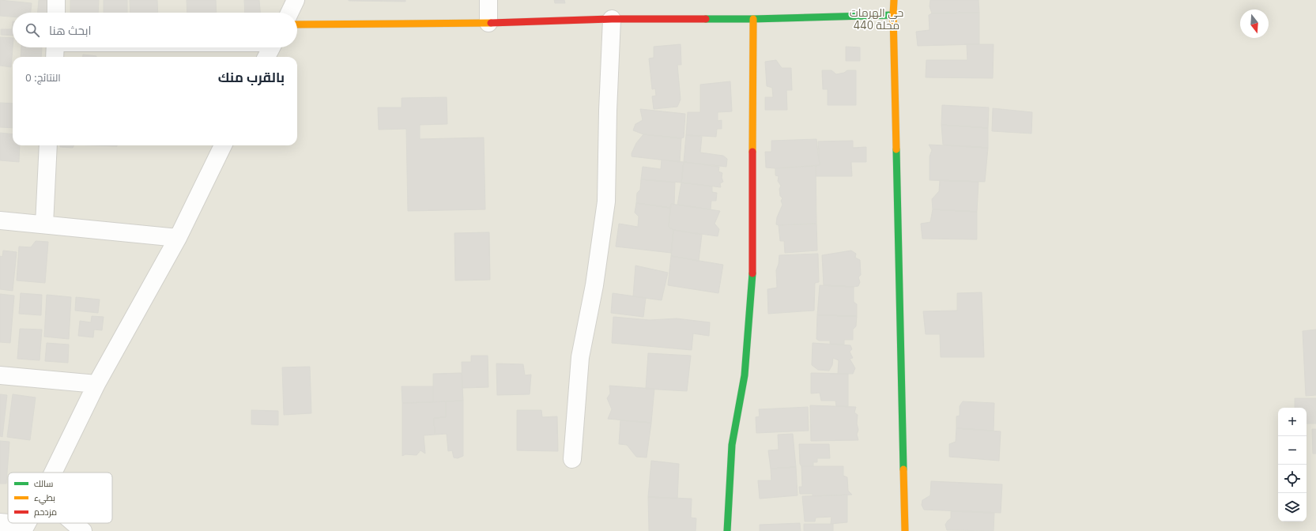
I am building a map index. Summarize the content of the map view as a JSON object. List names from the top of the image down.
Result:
{
  "districts": ["حي الهرمات محلة 440"],
  "legend": ["سالك", "بطيء", "مزدحم"],
  "north": "bottom",
  "page": {
    "search": "ابحث هنا",
    "heading": ["بالقرب منك", "النتائج: 0"],
    "map_buttons": ["+", "−"]
  }
}
